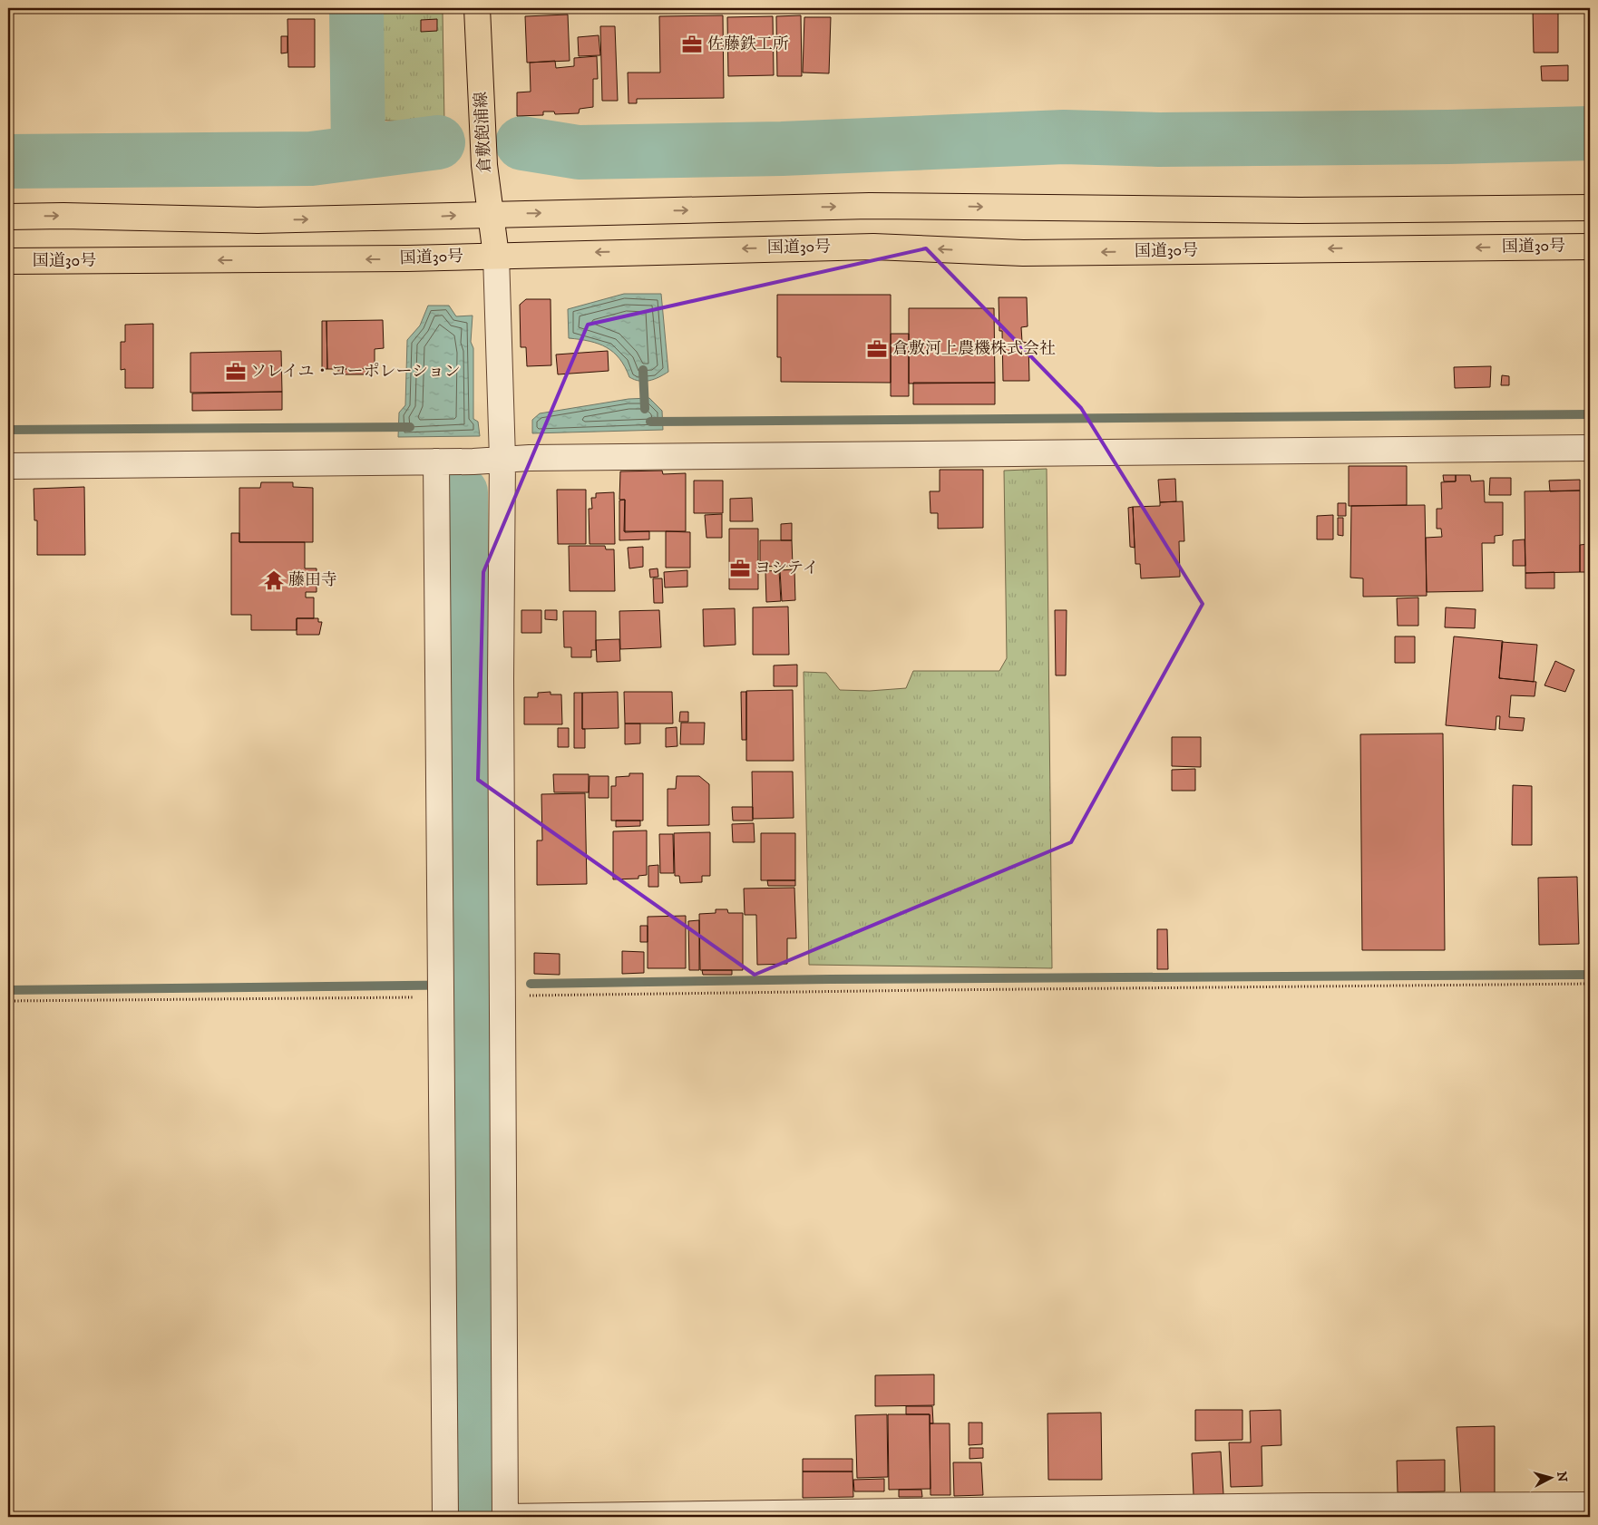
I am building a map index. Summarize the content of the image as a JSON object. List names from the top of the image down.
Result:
{
  "streets": {
    "main road": ["倉敷飽浦線", "国道30号"]
  },
  "crossings": [
    ["倉敷飽浦線", "国道30号"]
  ],
  "places": {
    "office": [
      "佐藤鉄工所",
      "倉敷河上農機株式会社",
      "ソレイユ・コーポレーション",
      "ヨシテイ"
    ],
    "temple": ["藤田寺"]
  },
  "north": "right"
}
